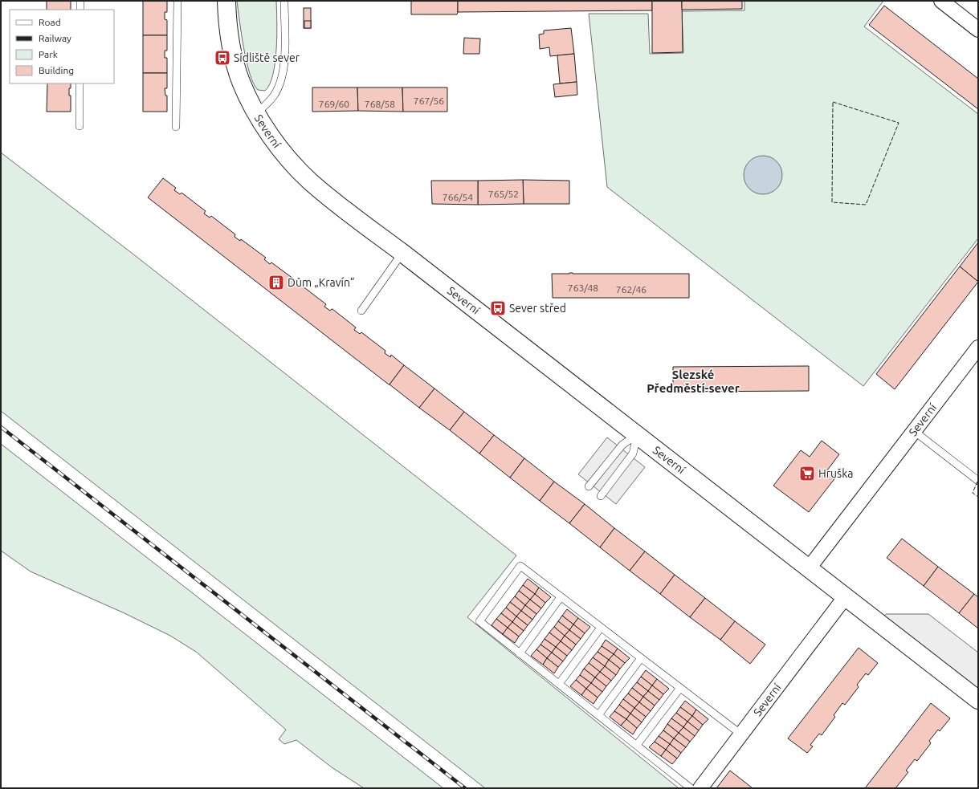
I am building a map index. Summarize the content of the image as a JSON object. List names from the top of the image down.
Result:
{
  "streets": {
    "street": ["Severní"]
  },
  "districts": ["Slezské Předměstí-sever"],
  "places": {
    "bus stop": ["Sídliště sever", "Sever střed"],
    "building": ["Dům „Kravín“"],
    "supermarket": ["Hruška"]
  },
  "house_numbers": [
    "767/56",
    "769/60",
    "768/58",
    "765/52",
    "766/54",
    "763/48",
    "762/46"
  ],
  "legend": [
    "Road",
    "Railway",
    "Park",
    "Building"
  ]
}
